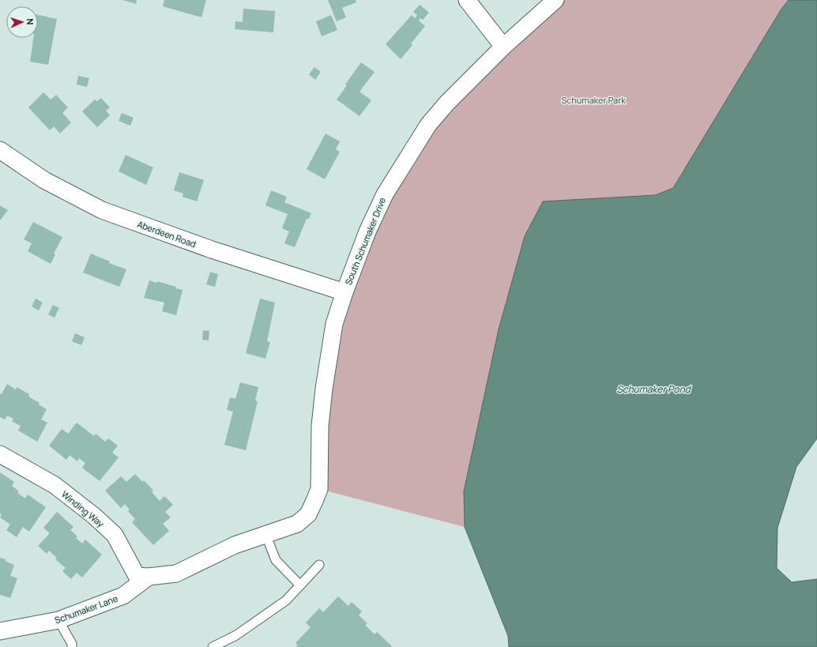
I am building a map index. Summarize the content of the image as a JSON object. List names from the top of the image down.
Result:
{
  "streets": {
    "street": [
      "Aberdeen Road",
      "South Schumaker Drive",
      "Winding Way",
      "Schumaker Lane"
    ]
  },
  "crossings": [
    ["Aberdeen Road", "South Schumaker Drive"],
    ["Winding Way", "Schumaker Lane"]
  ],
  "water": ["Schumaker Pond"],
  "parks": ["Schumaker Park"],
  "north": "right"
}
